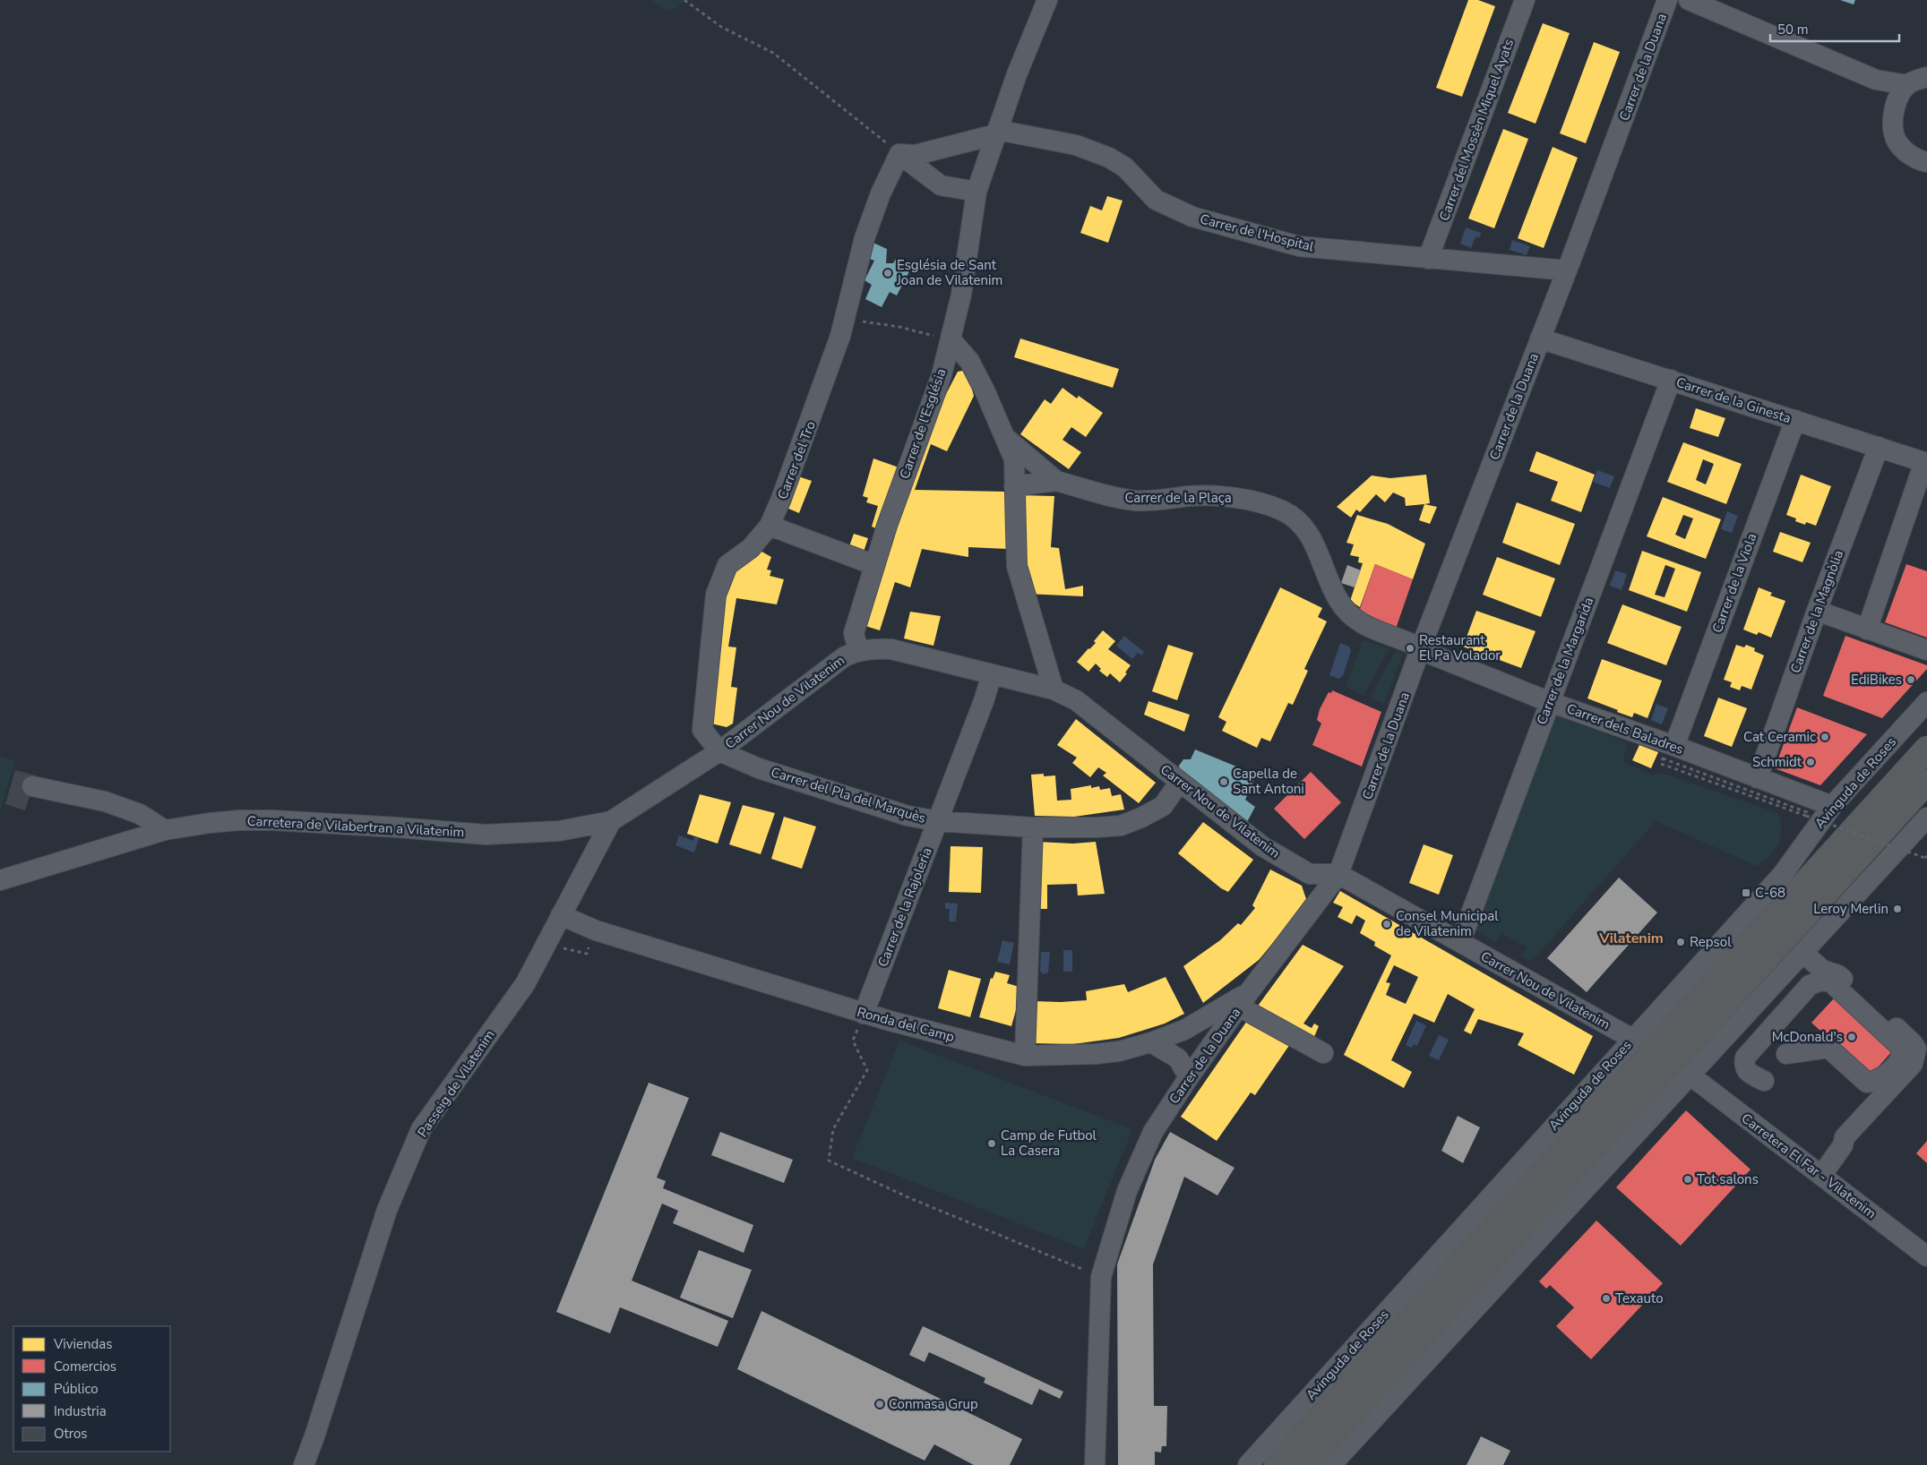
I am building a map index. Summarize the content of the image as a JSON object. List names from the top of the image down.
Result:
{
  "streets": {
    "street": [
      "Carrer de la Duana",
      "Carrer del Mossèn Miquel Ayats",
      "Carrer de l'Hospital",
      "Carrer de la Ginesta",
      "Carrer de l'Església",
      "Carrer del Tro",
      "Carrer de la Plaça",
      "Carrer de la Viola",
      "Carrer de la Magnòlia",
      "Carrer de la Margarida",
      "Carrer Nou de Vilatenim",
      "Carrer dels Baladres",
      "Avinguda de Roses",
      "Carrer del Pla del Marquès",
      "Carretera de Vilabertran a Vilatenim",
      "Carrer de la Rajoleria",
      "Ronda del Camp",
      "Passeig de Vilatenim",
      "Carretera El Far - Vilatenim"
    ]
  },
  "crossings": [
    ["Carrer de la Duana", "Carrer de l'Hospital"],
    ["Carrer de la Duana", "Carrer de la Ginesta"],
    ["Carrer de la Duana", "Carrer de la Plaça"],
    ["Carrer de la Duana", "Carrer Nou de Vilatenim"],
    ["Carrer de la Duana", "Carrer dels Baladres"],
    ["Carrer de la Duana", "Ronda del Camp"],
    ["Carrer del Mossèn Miquel Ayats", "Carrer de l'Hospital"],
    ["Carrer de l'Hospital", "Carrer de l'Església"],
    ["Carrer de la Ginesta", "Carrer de la Viola"],
    ["Carrer de la Ginesta", "Carrer de la Magnòlia"],
    ["Carrer de la Ginesta", "Carrer de la Margarida"],
    ["Carrer de l'Església", "Carrer Nou de Vilatenim"],
    ["Carrer del Tro", "Carrer Nou de Vilatenim"],
    ["Carrer del Tro", "Carrer del Pla del Marquès"],
    ["Carrer de la Plaça", "Carrer dels Baladres"],
    ["Carrer de la Viola", "Carrer dels Baladres"],
    ["Carrer de la Magnòlia", "Carrer dels Baladres"],
    ["Carrer de la Margarida", "Carrer Nou de Vilatenim"],
    ["Carrer de la Margarida", "Carrer dels Baladres"],
    ["Carrer Nou de Vilatenim", "Avinguda de Roses"],
    ["Carrer Nou de Vilatenim", "Carrer del Pla del Marquès"],
    ["Carrer Nou de Vilatenim", "Carretera de Vilabertran a Vilatenim"],
    ["Carrer Nou de Vilatenim", "Carrer de la Rajoleria"],
    ["Carrer Nou de Vilatenim", "Passeig de Vilatenim"],
    ["Carrer dels Baladres", "Avinguda de Roses"],
    ["Carrer del Pla del Marquès", "Carrer de la Rajoleria"],
    ["Carretera de Vilabertran a Vilatenim", "Passeig de Vilatenim"],
    ["Carrer de la Rajoleria", "Ronda del Camp"],
    ["Ronda del Camp", "Passeig de Vilatenim"]
  ],
  "districts": ["Vilatenim"],
  "places": {
    "other": [
      "Església de Sant Joan de Vilatenim",
      "Restaurant El Pa Volador",
      "EdiBikes",
      "Cat Ceramic",
      "Schmidt",
      "Capella de Sant Antoni",
      "Leroy Merlin",
      "Consel Municipal de Vilatenim",
      "Repsol",
      "McDonald's",
      "Camp de Futbol La Casera",
      "Tot salons",
      "Texauto",
      "Conmasa Grup"
    ],
    "transit": ["C-68"]
  },
  "legend": [
    "Viviendas",
    "Comercios",
    "Público",
    "Industria",
    "Otros"
  ],
  "scale_bar": "50 m"
}
